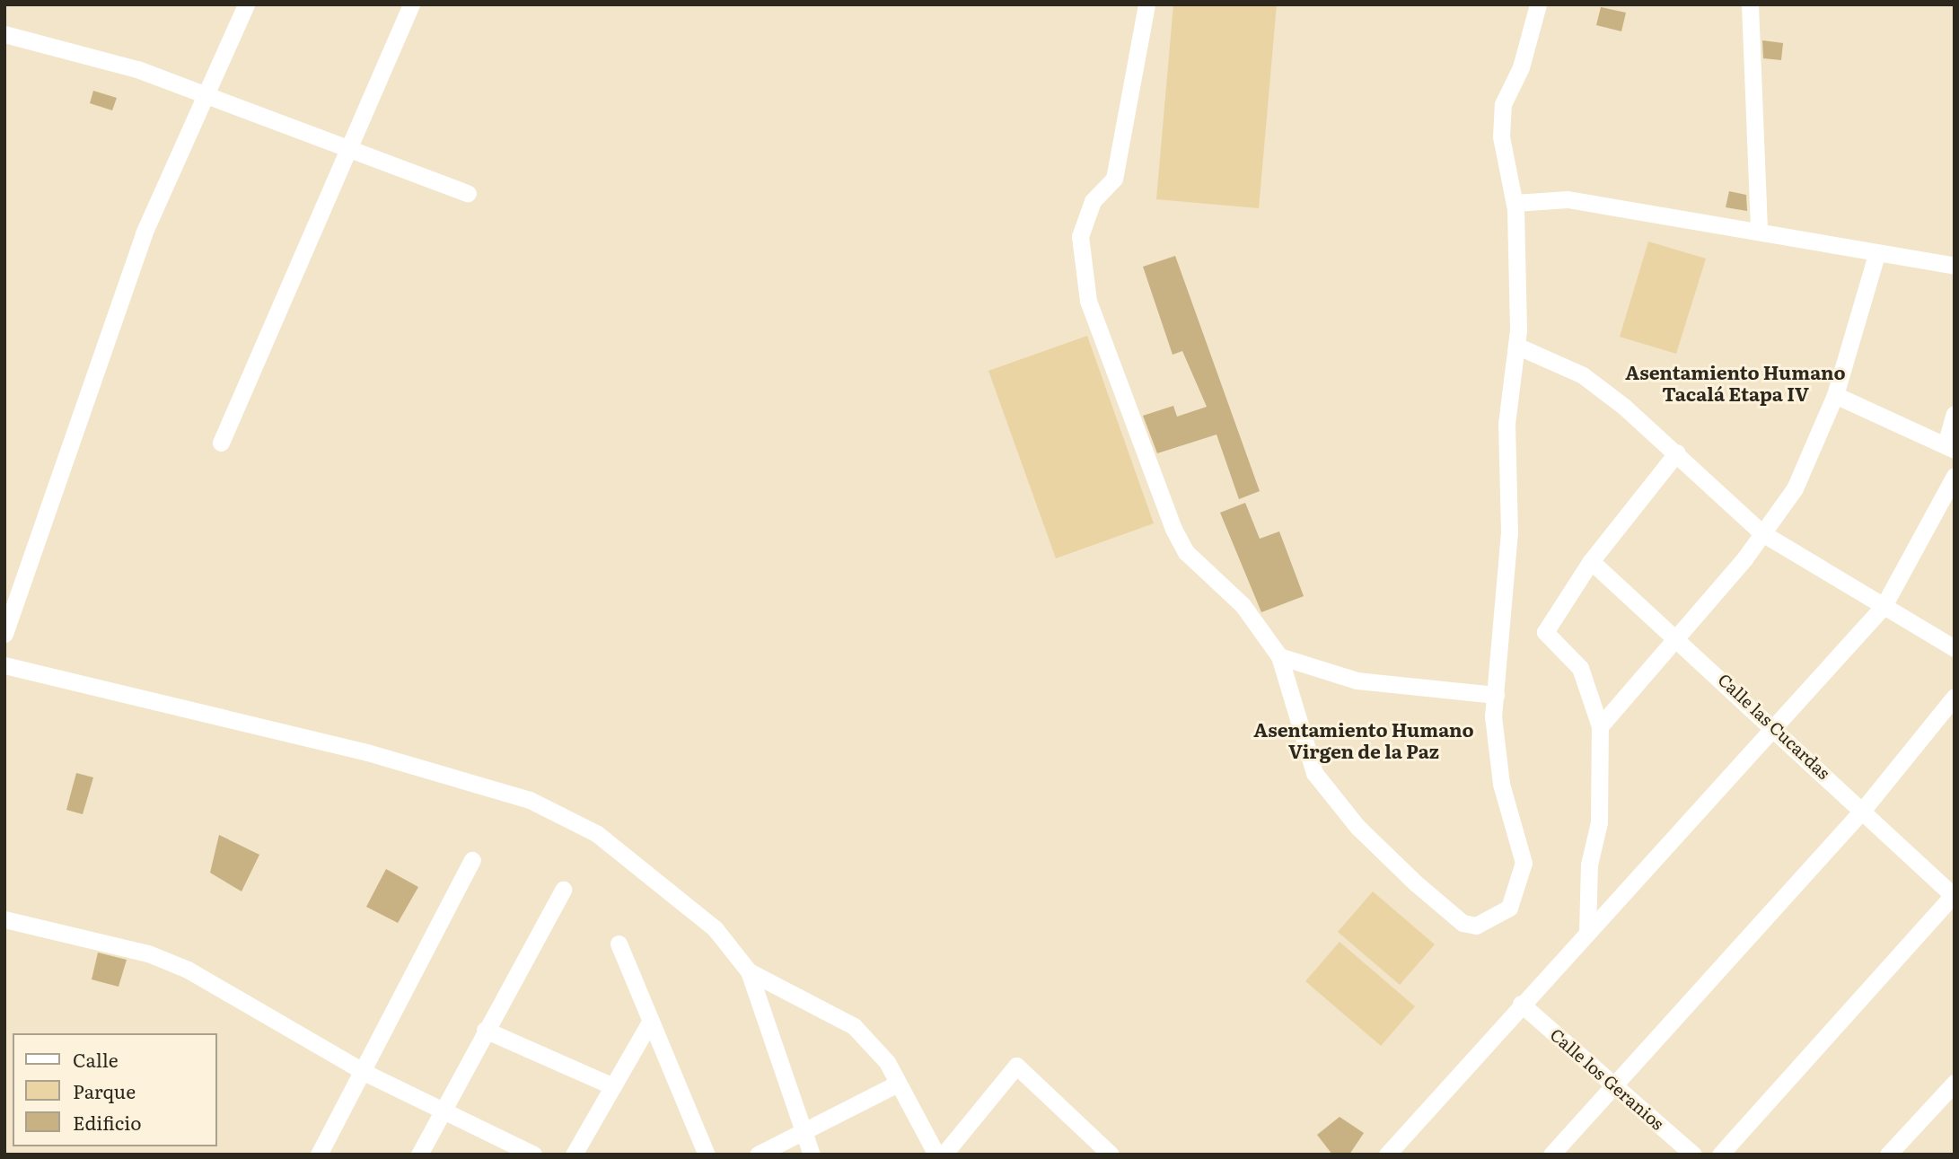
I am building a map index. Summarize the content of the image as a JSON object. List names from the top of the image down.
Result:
{
  "streets": {
    "street": ["Calle las Cucardas", "Calle los Geranios"]
  },
  "districts": ["Asentamiento Humano Tacalá Etapa IV", "Asentamiento Humano Virgen de la Paz"],
  "legend": ["Calle", "Parque", "Edificio"]
}
